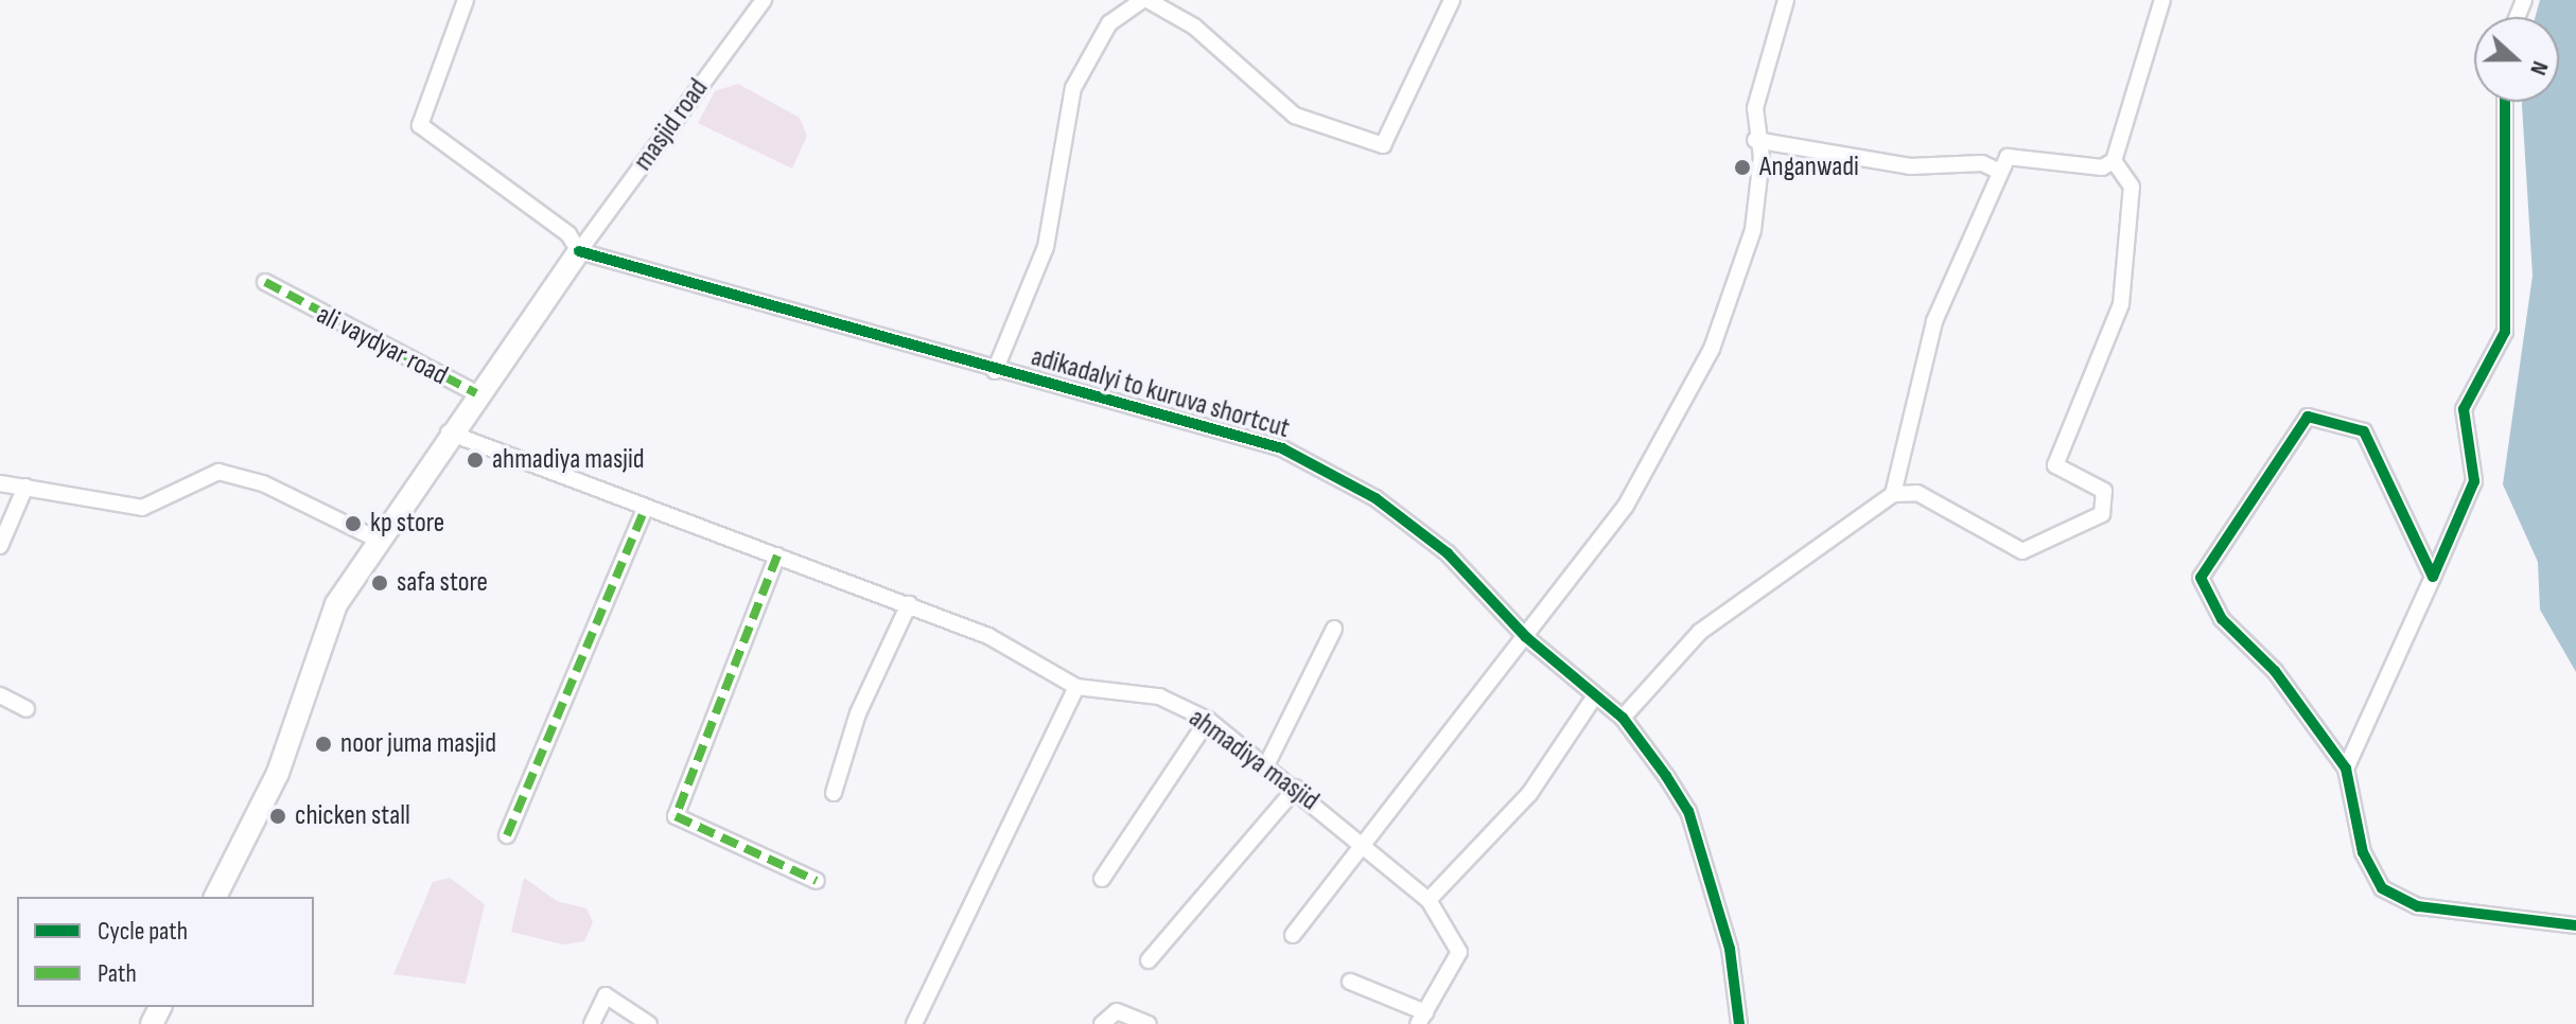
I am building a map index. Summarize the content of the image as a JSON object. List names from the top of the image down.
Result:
{
  "streets": {
    "street": [
      "masjid road",
      "ali vaydyar road",
      "adikadalyi to kuruva shortcut",
      "ahmadiya masjid"
    ]
  },
  "crossings": [
    ["masjid road", "adikadalyi to kuruva shortcut"]
  ],
  "places": [
    "Anganwadi",
    "ahmadiya masjid",
    "kp store",
    "safa store",
    "noor juma masjid",
    "chicken stall"
  ],
  "legend": ["Cycle path", "Path"],
  "north": "right"
}
